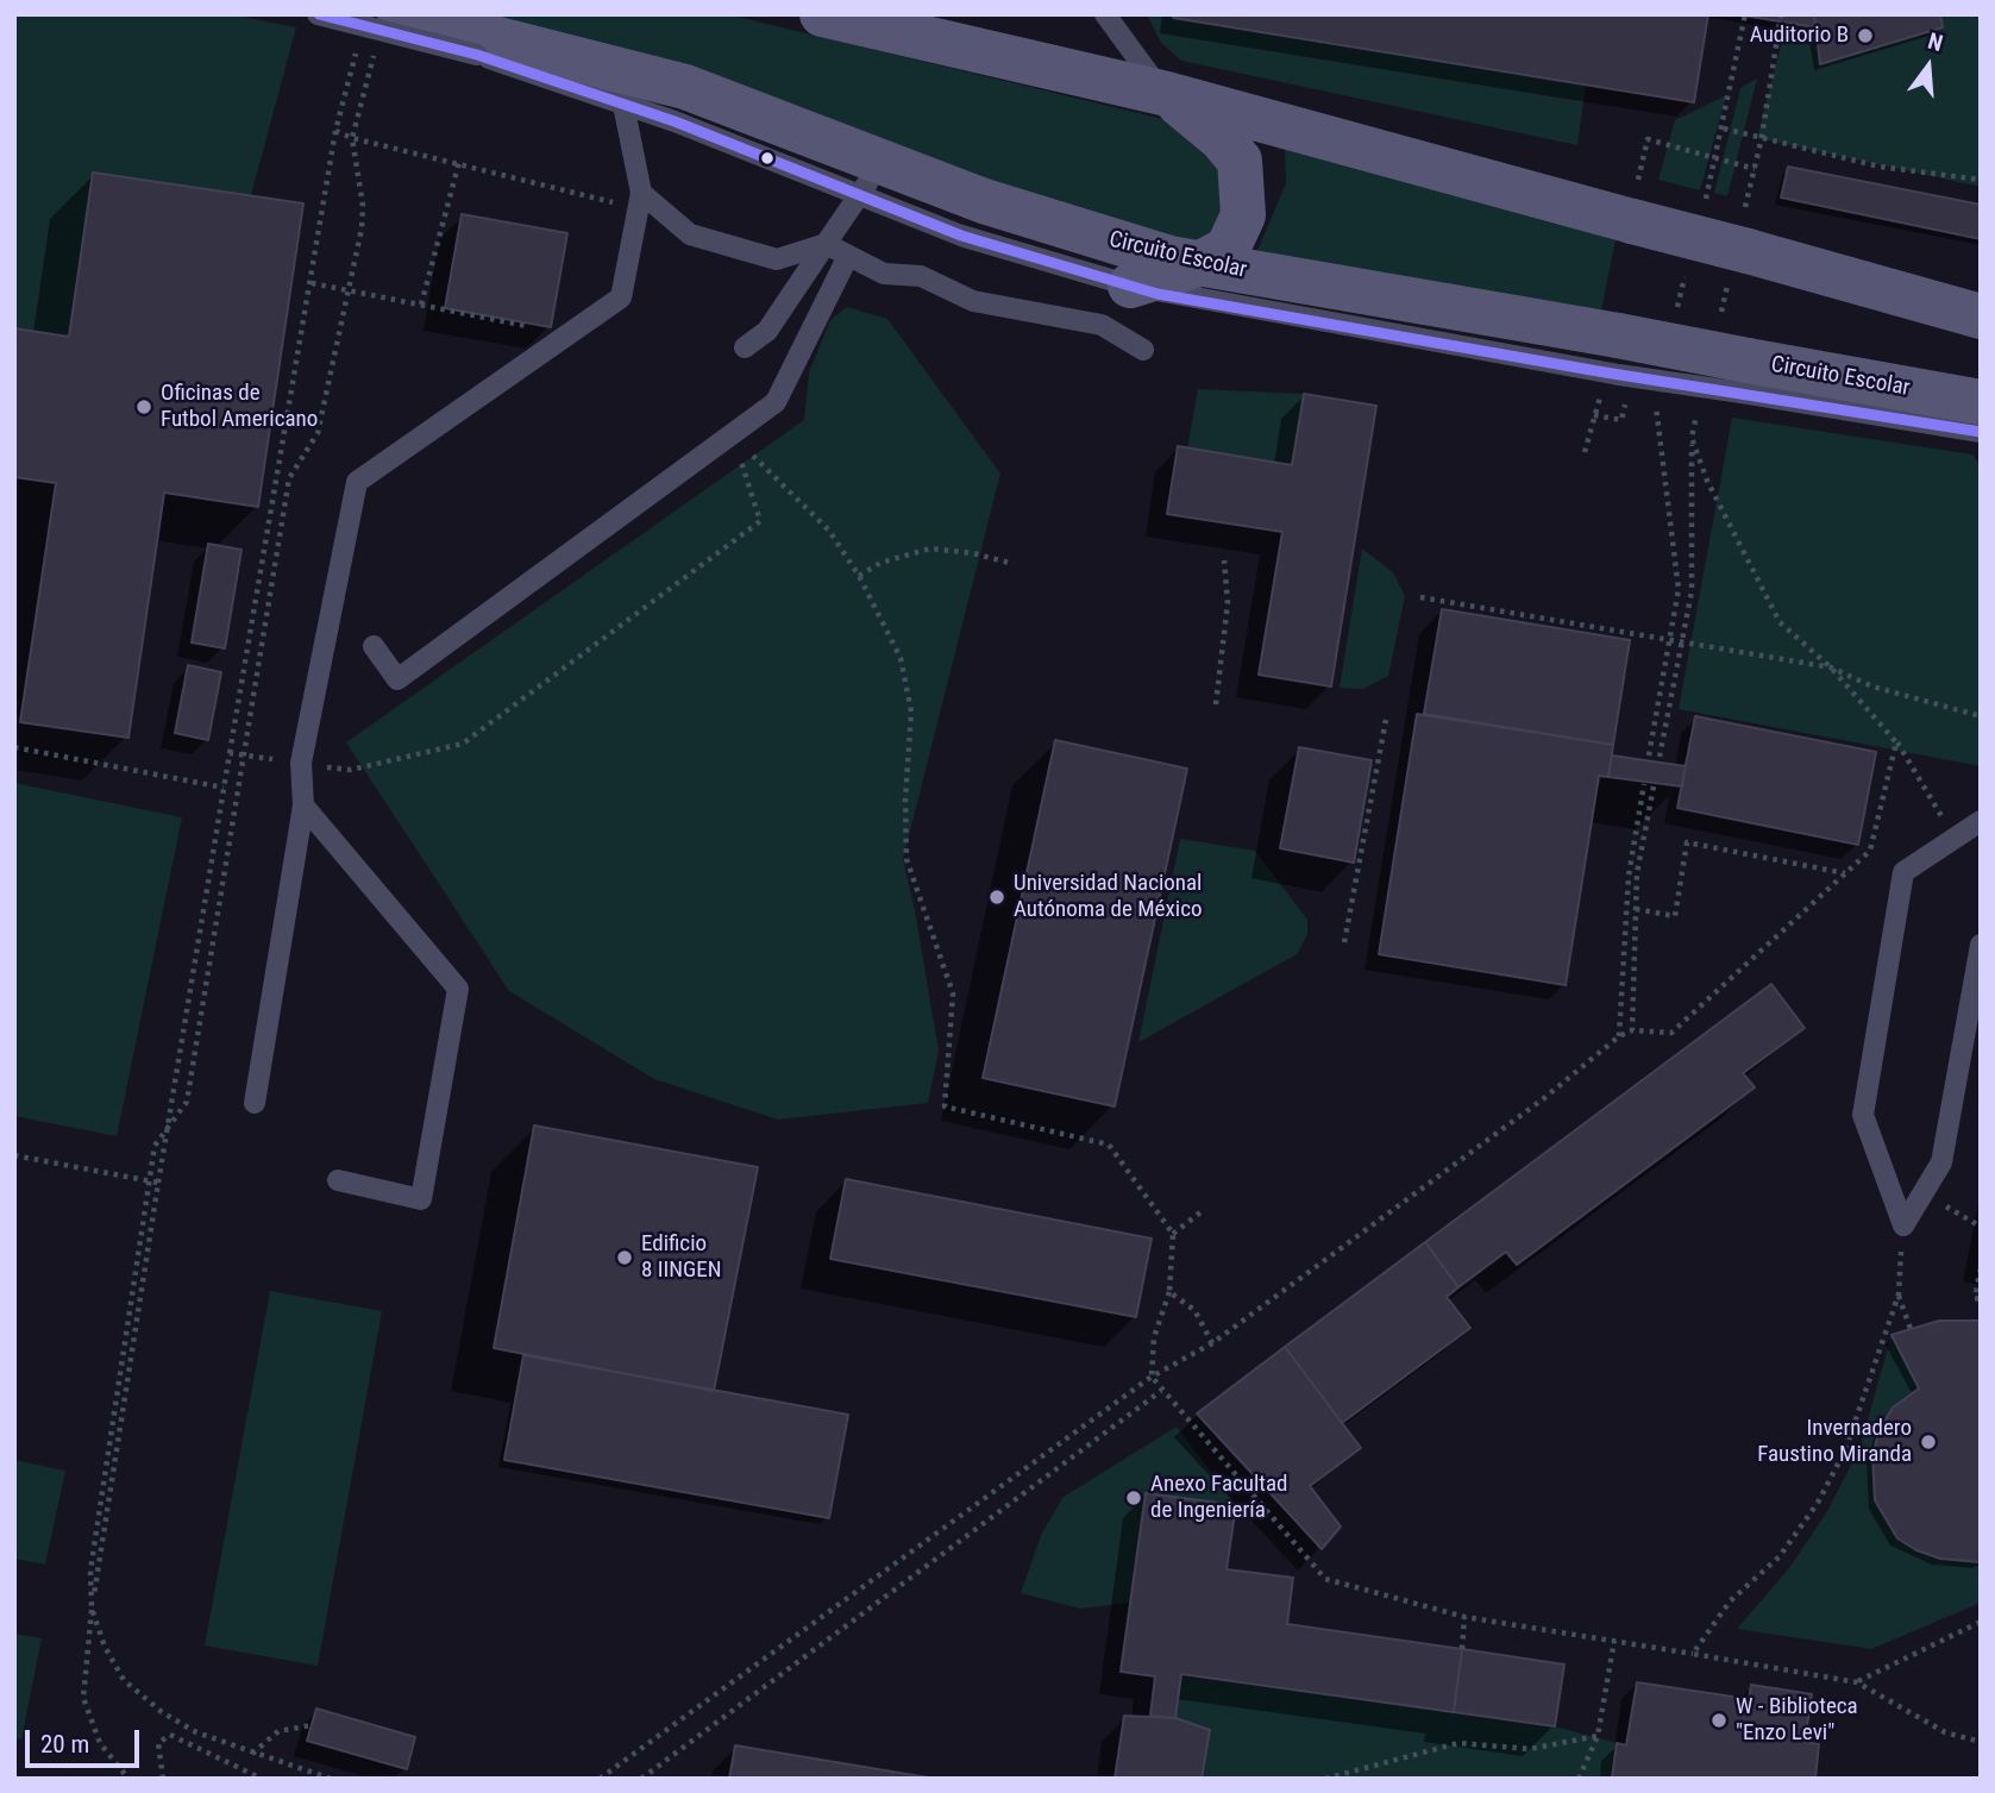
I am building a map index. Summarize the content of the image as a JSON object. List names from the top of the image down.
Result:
{
  "streets": {
    "street": ["Circuito Escolar"]
  },
  "places": [
    "Auditorio B",
    "Oficinas de Futbol Americano",
    "Universidad Nacional Autónoma de México",
    "Edificio 8 IINGEN",
    "Invernadero Faustino Miranda",
    "Anexo Facultad de Ingeniería",
    "W - Biblioteca \"Enzo Levi\""
  ],
  "scale_bar": "20 m",
  "north": "top"
}
